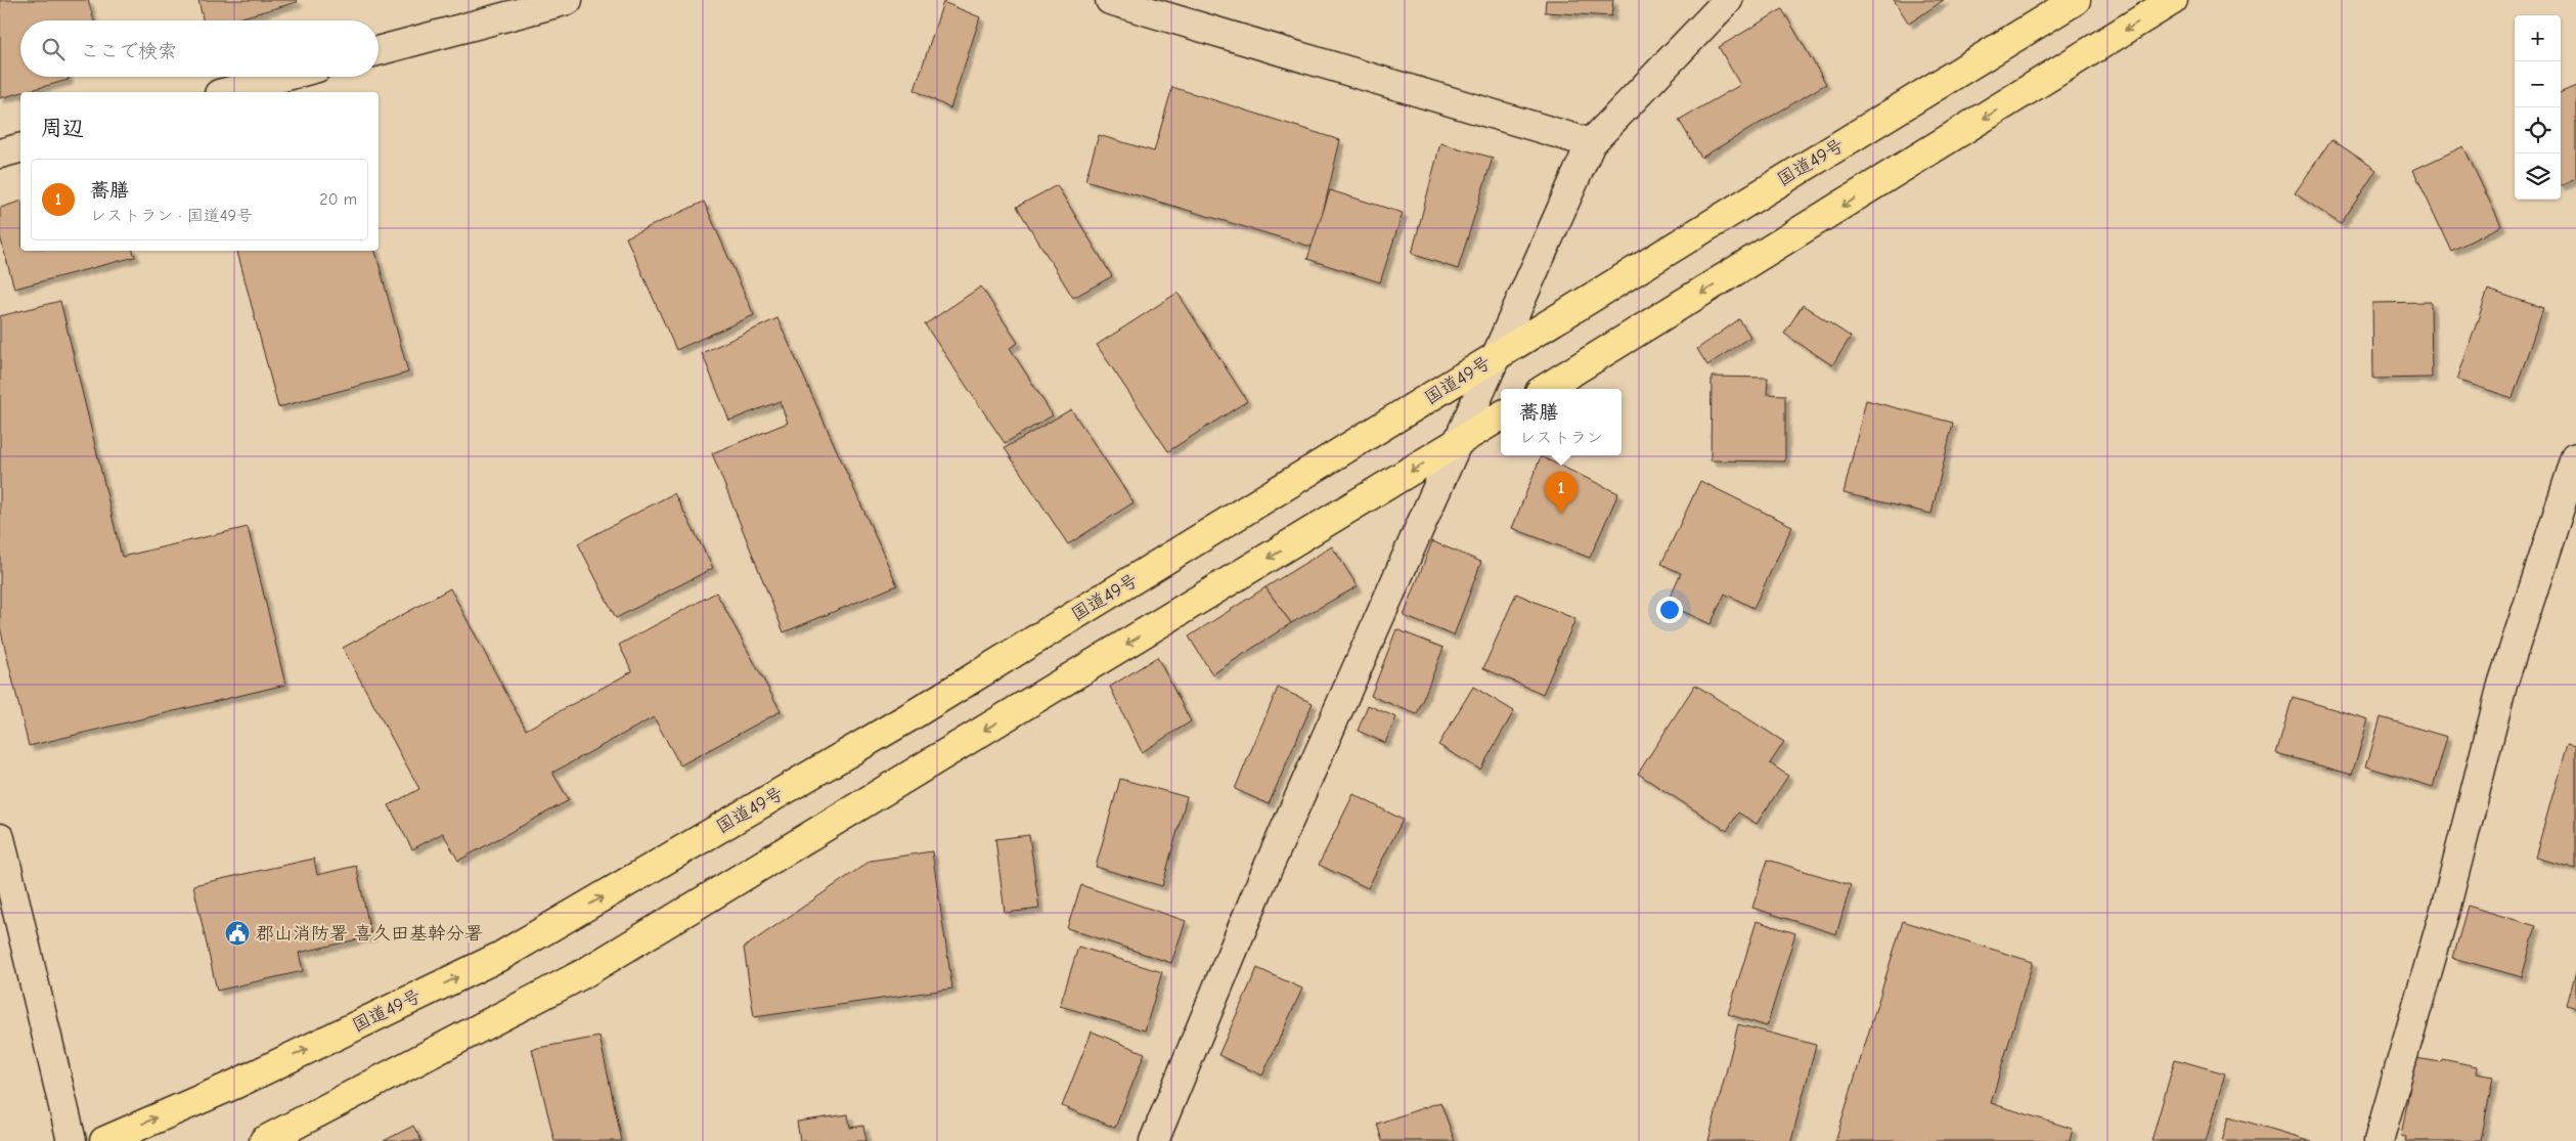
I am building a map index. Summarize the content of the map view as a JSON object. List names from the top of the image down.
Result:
{
  "streets": {
    "highway": ["国道49号"]
  },
  "places": {
    "public building": ["郡山消防署 喜久田基幹分署"]
  },
  "page": {
    "map_buttons": ["+", "−"],
    "search": "ここで検索",
    "heading": "周辺",
    "list": [
      {
        "mark": "1",
        "name": "蕎膳",
        "note": "レストラン · 国道49号",
        "value": "20 m"
      }
    ],
    "popup": ["蕎膳", "レストラン"],
    "pins": "1"
  }
}
